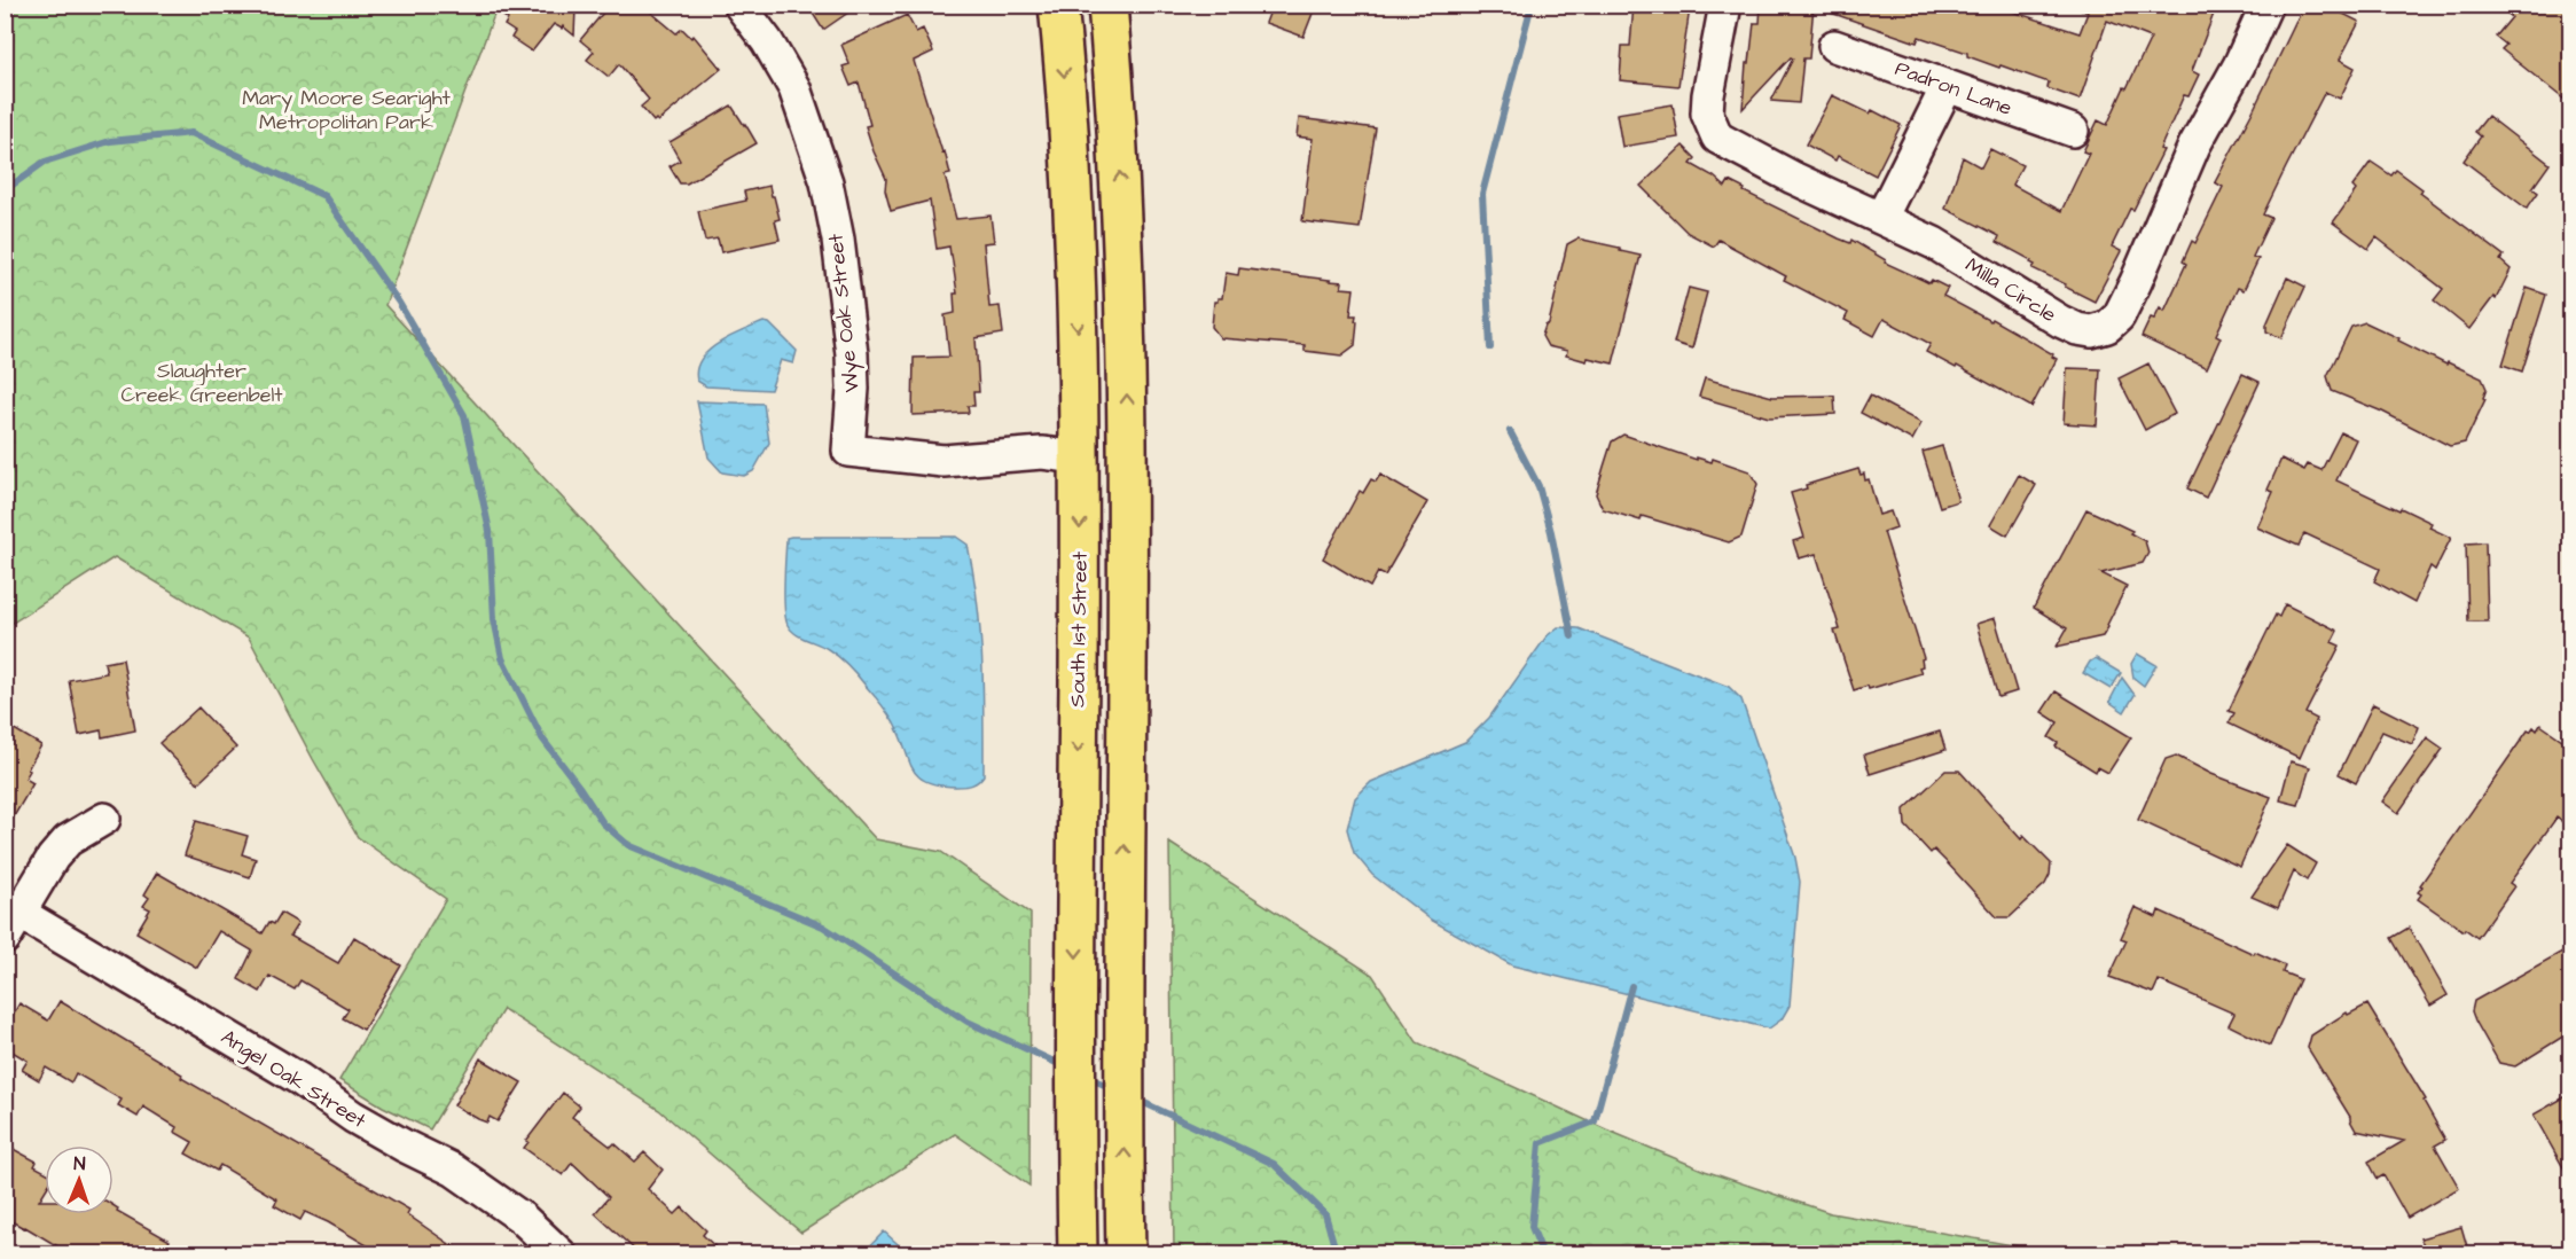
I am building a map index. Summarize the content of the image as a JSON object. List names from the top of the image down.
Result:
{
  "streets": {
    "main road": ["South 1st Street"],
    "street": [
      "Padron Lane",
      "Milla Circle",
      "Wye Oak Street",
      "Angel Oak Street"
    ]
  },
  "crossings": [
    ["Wye Oak Street", "South 1st Street"]
  ],
  "parks": ["Mary Moore Searight Metropolitan Park", "Slaughter Creek Greenbelt"],
  "north": "top"
}
